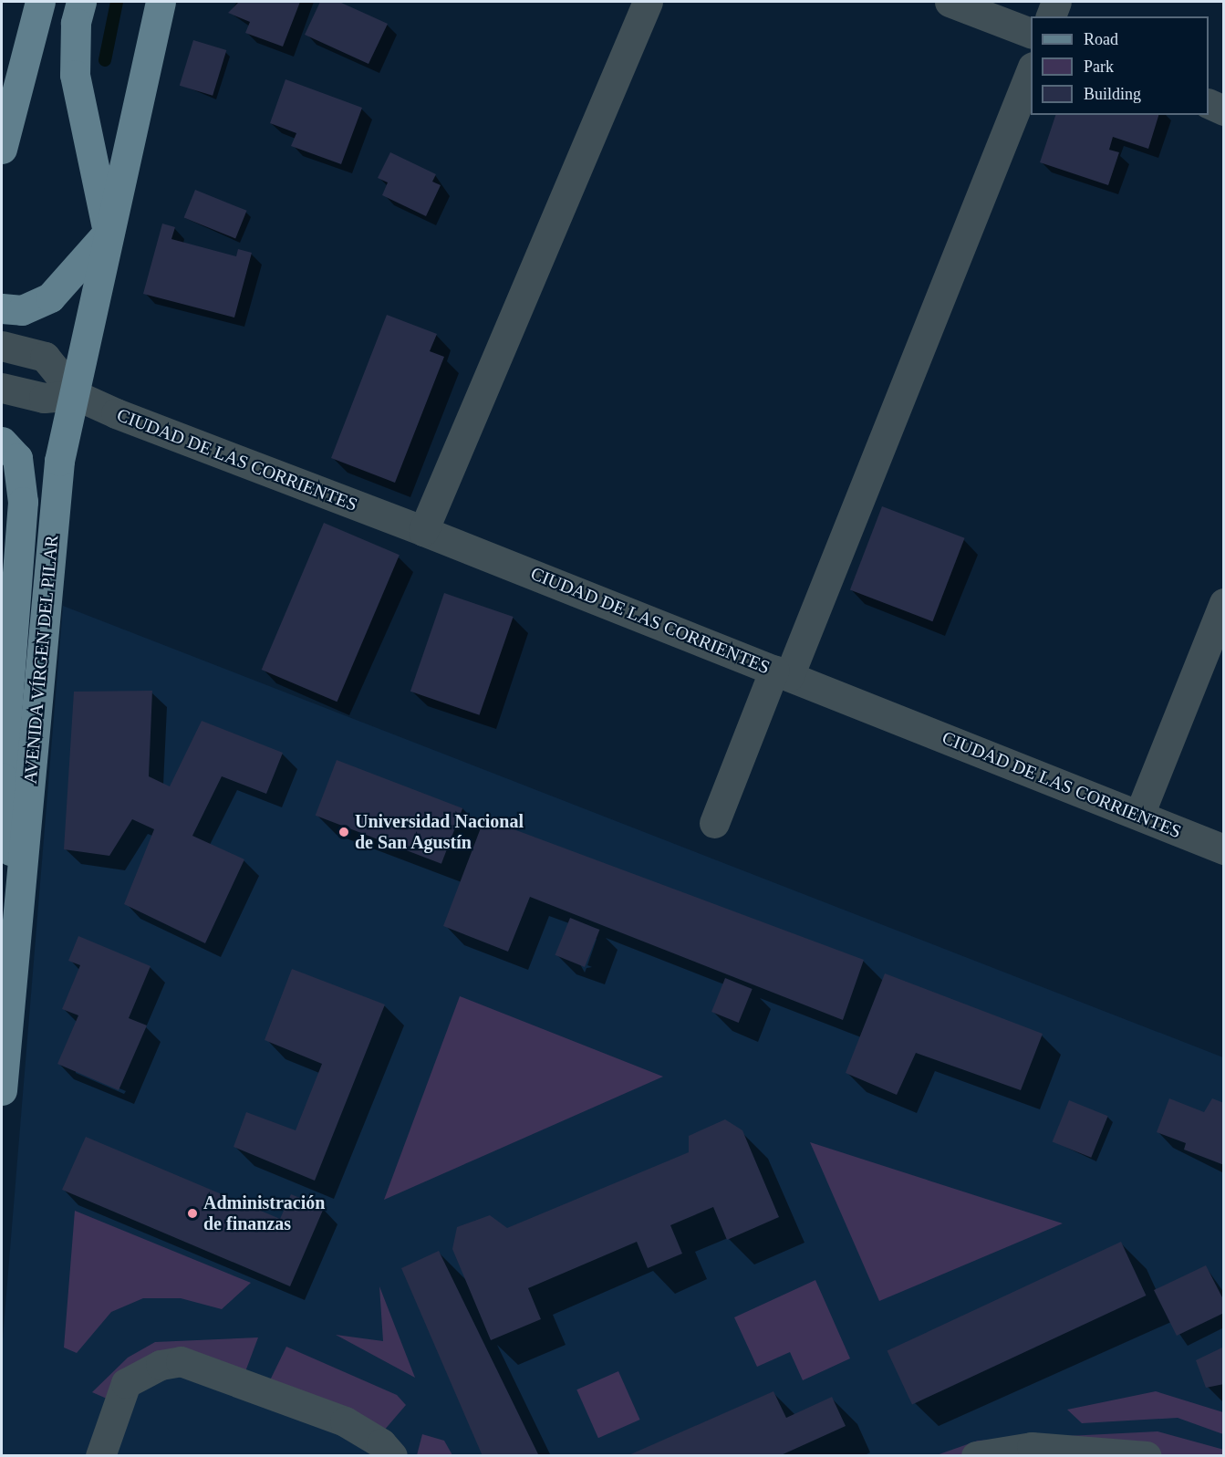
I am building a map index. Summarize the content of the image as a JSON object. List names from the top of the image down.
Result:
{
  "streets": {
    "main road": ["AVENIDA VÍRGEN DEL PILAR"],
    "street": ["CIUDAD DE LAS CORRIENTES"]
  },
  "crossings": [
    ["CIUDAD DE LAS CORRIENTES", "AVENIDA VÍRGEN DEL PILAR"]
  ],
  "places": ["Universidad Nacional de San Agustín", "Administración de finanzas"],
  "legend": ["Road", "Park", "Building"]
}
